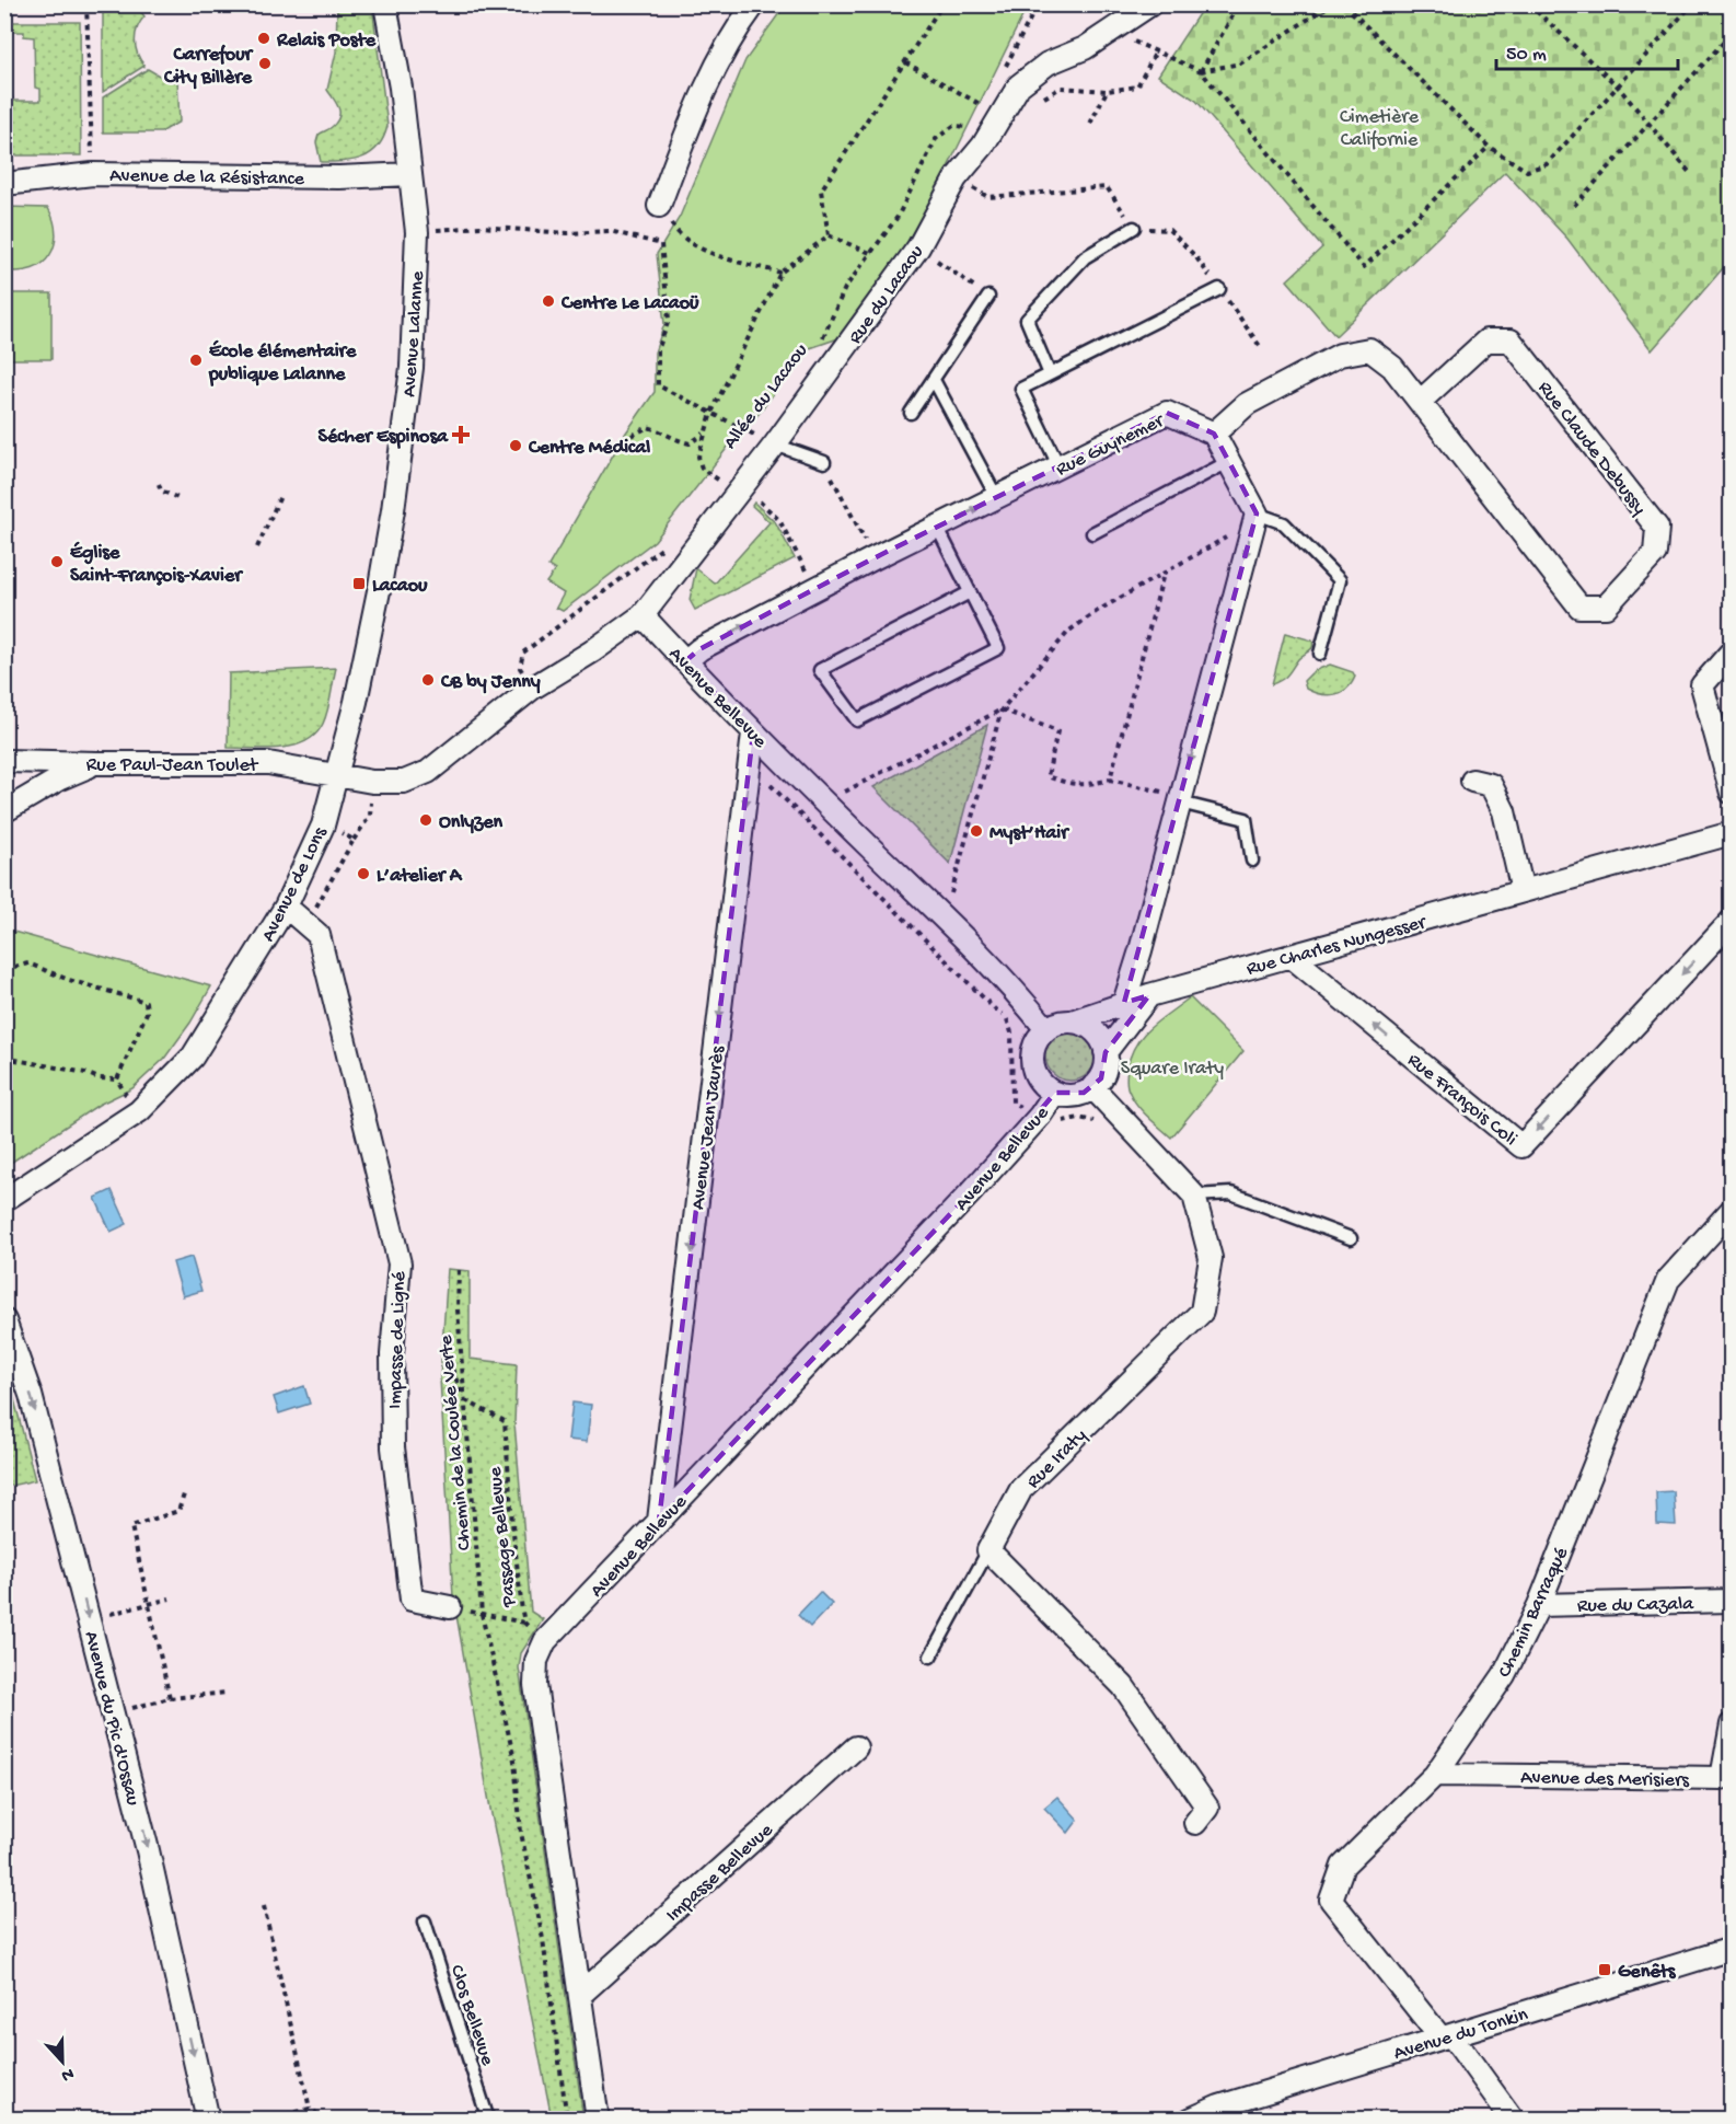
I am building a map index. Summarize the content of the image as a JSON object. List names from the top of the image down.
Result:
{
  "streets": {
    "street": [
      "Avenue de la Résistance",
      "Rue du Lacaou",
      "Avenue Lalanne",
      "Rue Guynemer",
      "Rue Claude Debussy",
      "Avenue Bellevue",
      "Rue Paul-Jean Toulet",
      "Avenue de Lons",
      "Rue Charles Nungesser",
      "Rue François Coli",
      "Avenue Jean Jaurès",
      "Impasse de Ligné",
      "Rue Iraty",
      "Rue du Cazala",
      "Chemin Barraqué",
      "Avenue du Pic d'Ossau",
      "Avenue des Merisiers",
      "Impasse Bellevue",
      "Avenue du Tonkin"
    ],
    "lane": ["Clos Bellevue"],
    "path": ["Allée du Lacaou", "Chemin de la Coulée Verte", "Passage Bellevue"]
  },
  "crossings": [
    ["Avenue de la Résistance", "Avenue Lalanne"],
    ["Rue du Lacaou", "Avenue Bellevue"],
    ["Avenue Lalanne", "Rue Paul-Jean Toulet"],
    ["Avenue Lalanne", "Avenue de Lons"],
    ["Rue Guynemer", "Rue Claude Debussy"],
    ["Rue Guynemer", "Avenue Bellevue"],
    ["Avenue Bellevue", "Rue Charles Nungesser"],
    ["Avenue Bellevue", "Avenue Jean Jaurès"],
    ["Avenue Bellevue", "Rue Iraty"],
    ["Avenue Bellevue", "Passage Bellevue"],
    ["Avenue Bellevue", "Impasse Bellevue"],
    ["Rue Paul-Jean Toulet", "Avenue de Lons"],
    ["Avenue de Lons", "Impasse de Ligné"],
    ["Rue Charles Nungesser", "Rue François Coli"],
    ["Rue Charles Nungesser", "Rue Iraty"],
    ["Chemin de la Coulée Verte", "Passage Bellevue"],
    ["Rue du Cazala", "Chemin Barraqué"],
    ["Chemin Barraqué", "Avenue des Merisiers"],
    ["Chemin Barraqué", "Avenue du Tonkin"]
  ],
  "one_way": ["Rue Guynemer", "Avenue Jean Jaurès", "Avenue du Pic d'Ossau"],
  "parks": ["Cimetière Californie", "Square Iraty"],
  "places": {
    "other": [
      "Relais Poste",
      "Carrefour City Billère",
      "Centre Le Lacaoü",
      "École élémentaire publique Lalanne",
      "Centre Médical",
      "Église Saint-François-Xavier",
      "CB by Jenny",
      "Onlyzen",
      "Myst’Hair",
      "L’atelier A"
    ],
    "health": ["Sécher Espinosa"],
    "transit": ["Lacaou", "Genêts"]
  },
  "scale_bar": "50 m",
  "north": "bottom"
}
